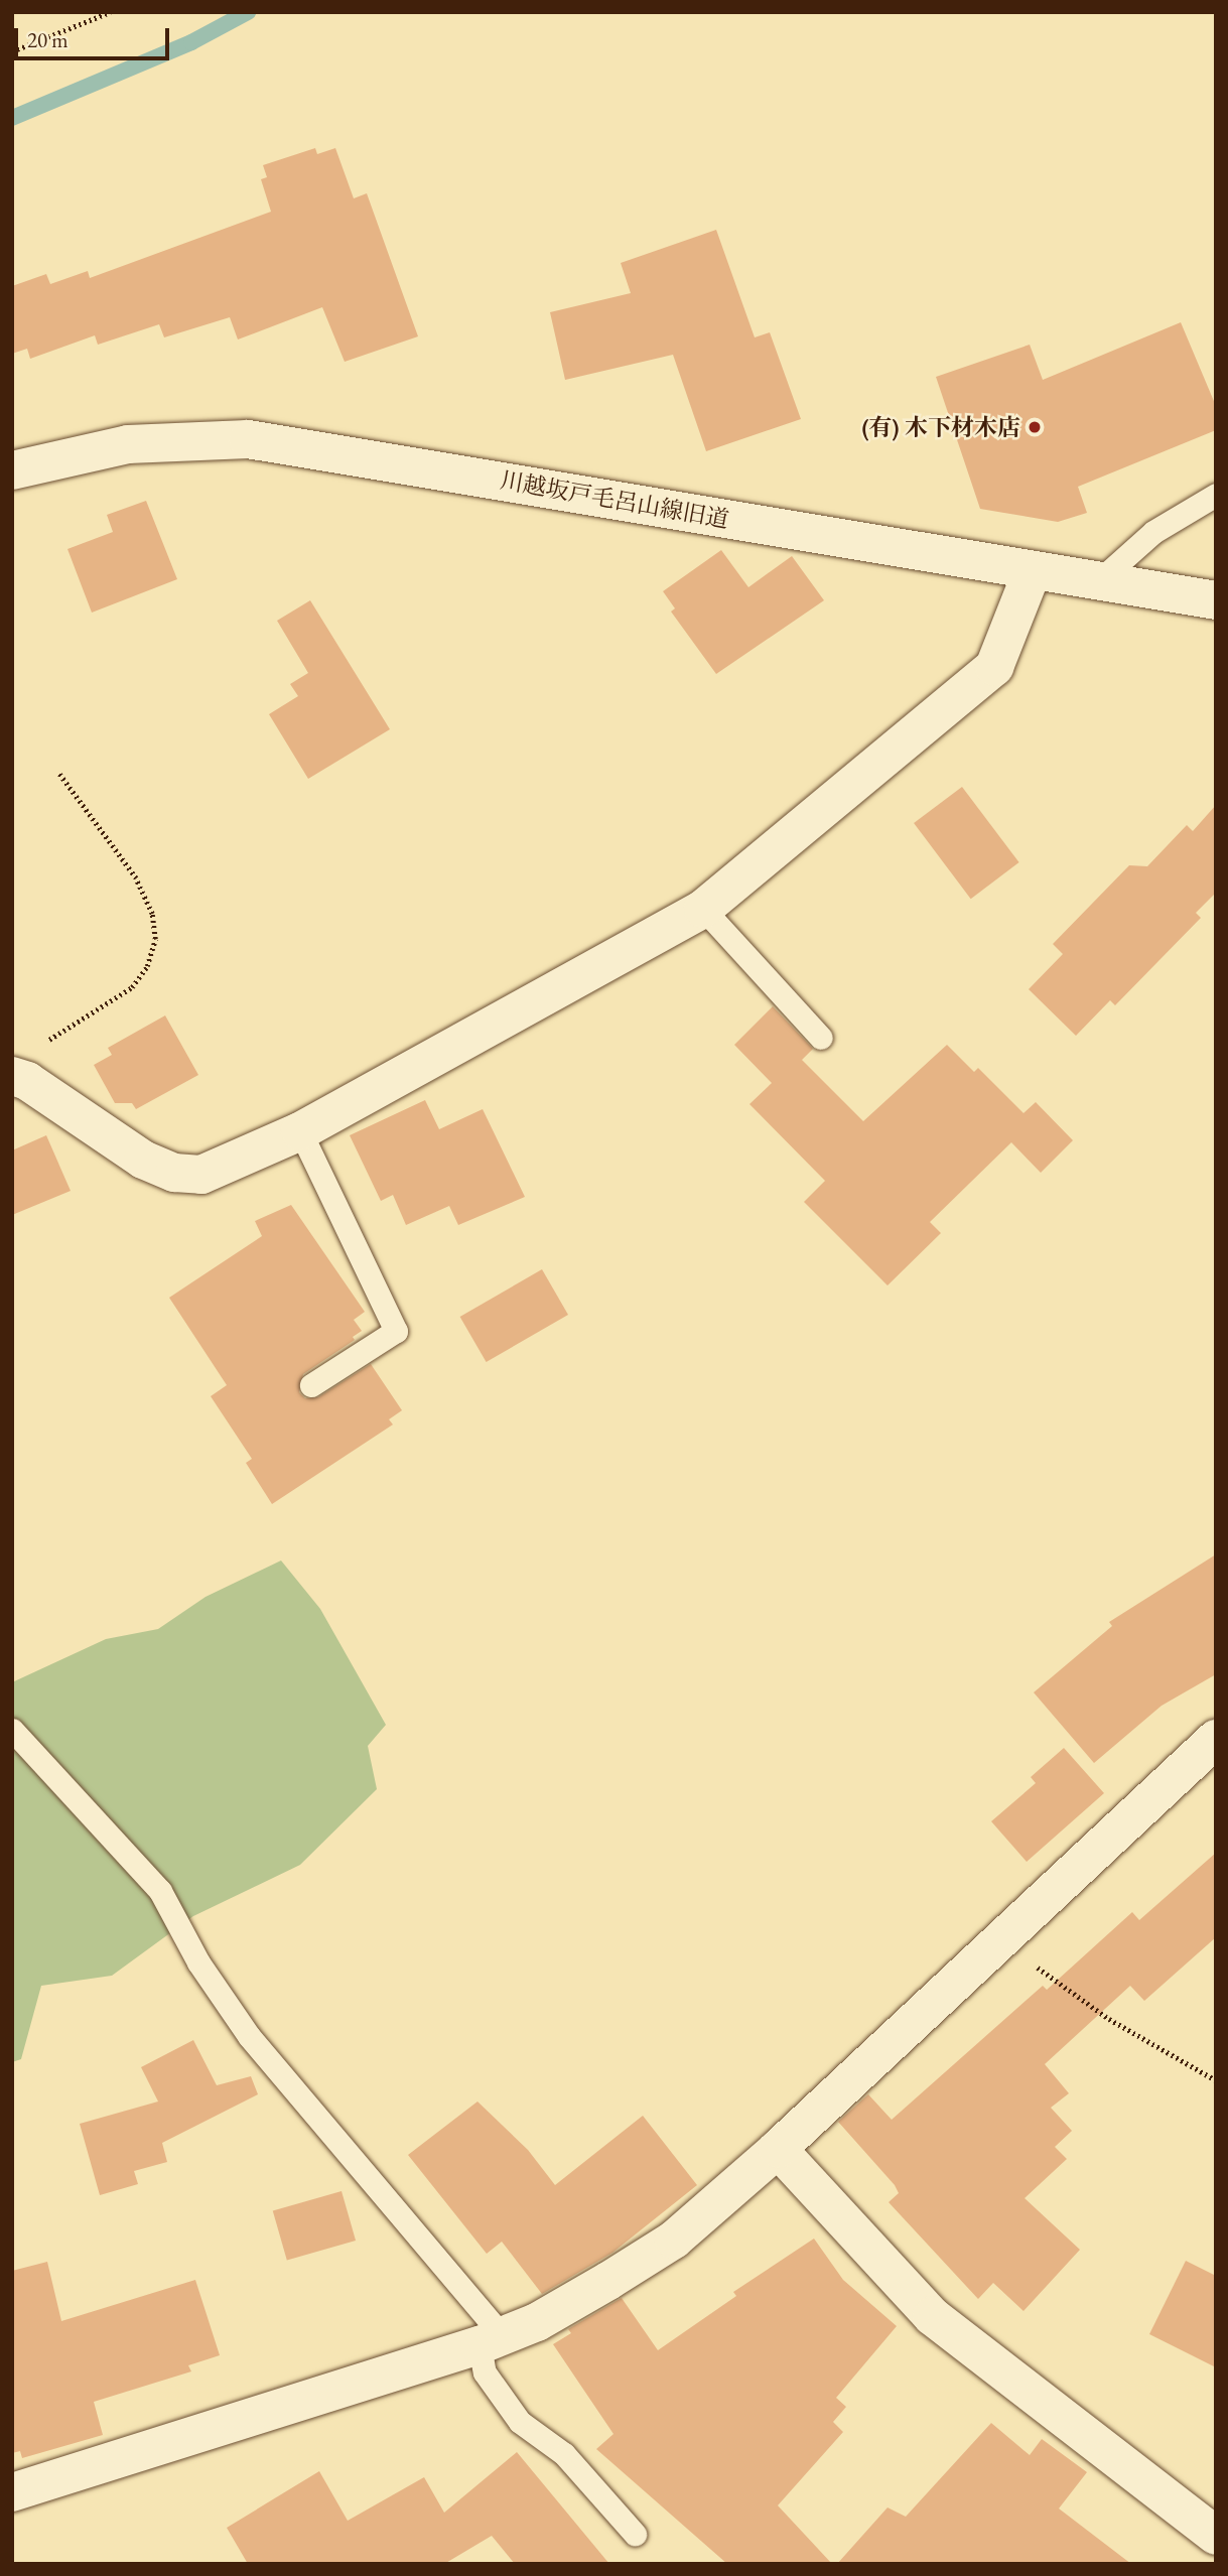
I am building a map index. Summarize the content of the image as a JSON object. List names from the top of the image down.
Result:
{
  "streets": {
    "street": ["川越坂戸毛呂山線旧道"]
  },
  "places": ["(有) 木下材木店"],
  "scale_bar": "20 m"
}
